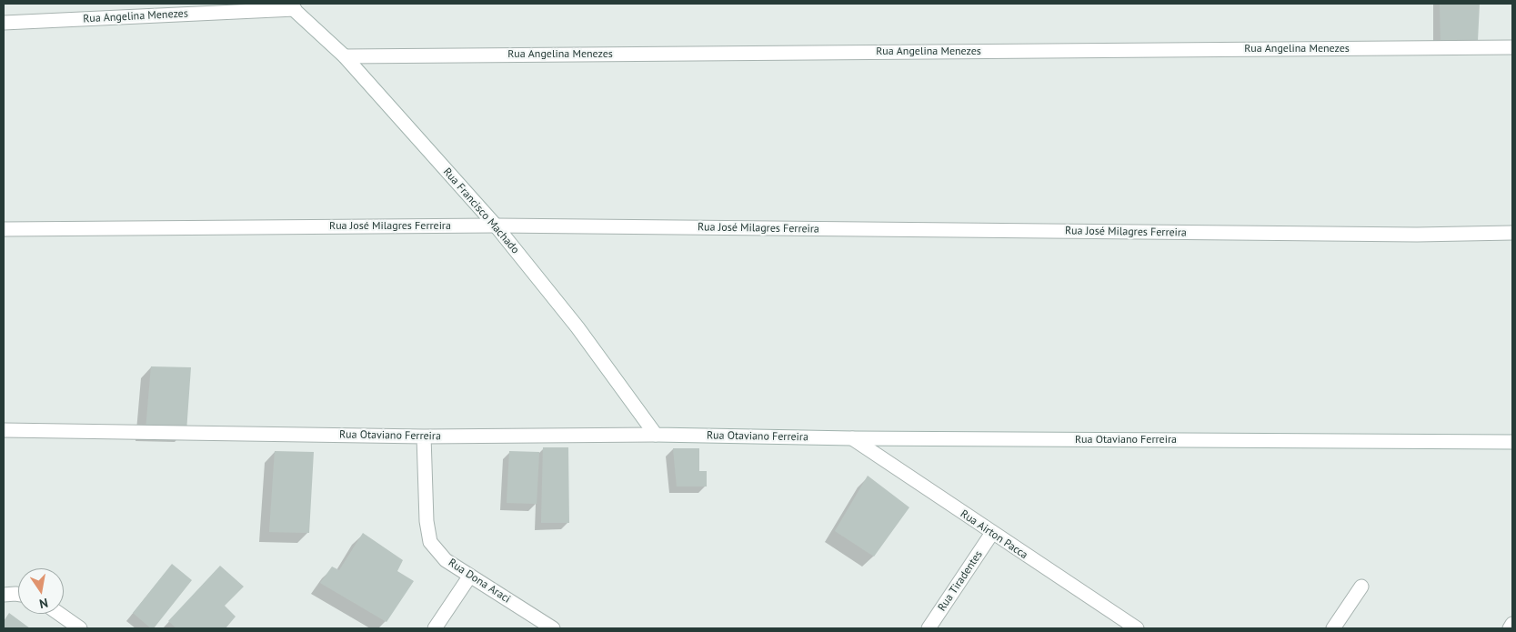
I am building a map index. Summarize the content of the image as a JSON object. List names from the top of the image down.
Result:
{
  "streets": {
    "street": [
      "Rua Angelina Menezes",
      "Rua Francisco Machado",
      "Rua José Milagres Ferreira",
      "Rua Otaviano Ferreira",
      "Rua Airton Pacca",
      "Rua Dona Araci",
      "Rua Tiradentes"
    ]
  },
  "crossings": [
    ["Rua Angelina Menezes", "Rua Francisco Machado"],
    ["Rua Francisco Machado", "Rua José Milagres Ferreira"],
    ["Rua Francisco Machado", "Rua Otaviano Ferreira"],
    ["Rua Otaviano Ferreira", "Rua Airton Pacca"],
    ["Rua Otaviano Ferreira", "Rua Dona Araci"],
    ["Rua Airton Pacca", "Rua Tiradentes"]
  ],
  "north": "bottom"
}
